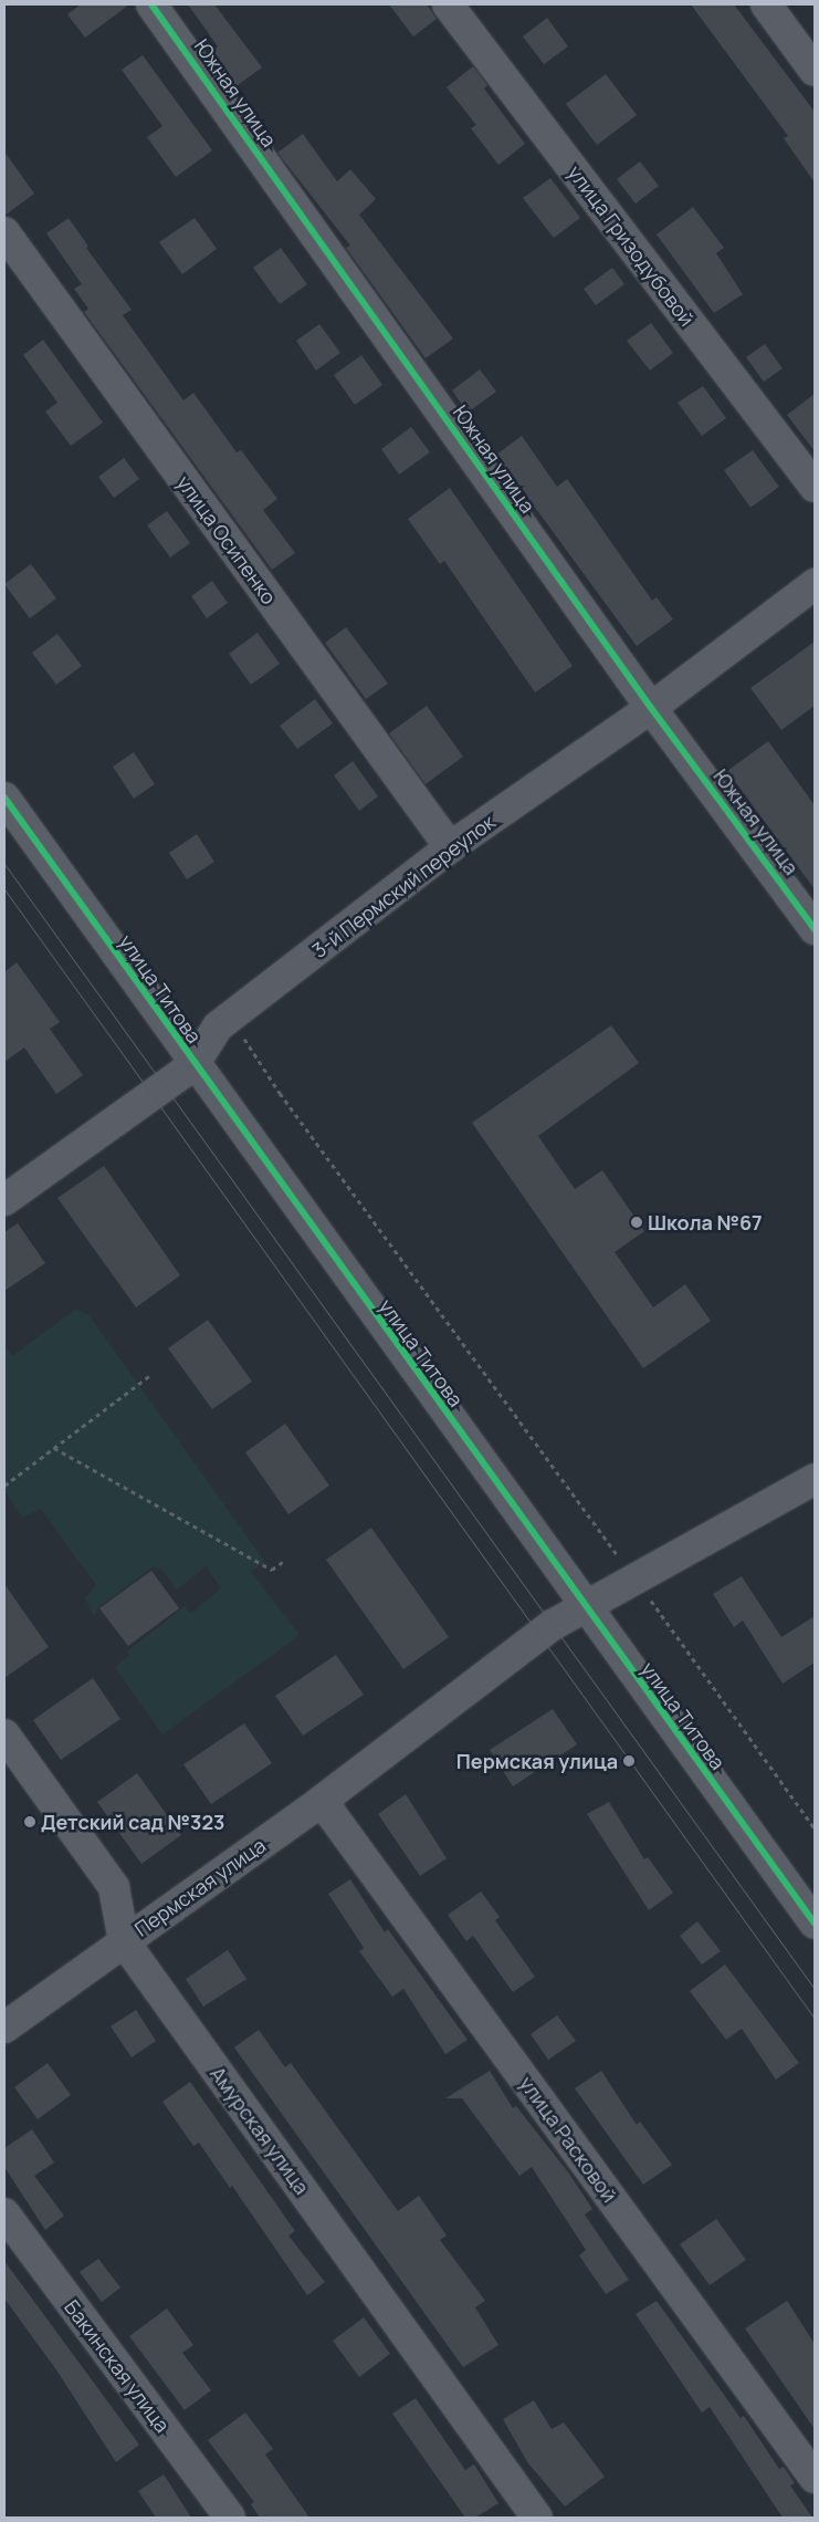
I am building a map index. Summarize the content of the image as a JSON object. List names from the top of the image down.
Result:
{
  "streets": {
    "street": [
      "Южная улица",
      "улица Гризодубовой",
      "улица Осипенко",
      "3-й Пермский переулок",
      "улица Титова",
      "Пермская улица",
      "Амурская улица",
      "улица Расковой",
      "Бакинская улица"
    ]
  },
  "crossings": [
    ["Южная улица", "3-й Пермский переулок"],
    ["улица Осипенко", "3-й Пермский переулок"],
    ["3-й Пермский переулок", "улица Титова"],
    ["улица Титова", "Пермская улица"],
    ["Пермская улица", "Амурская улица"],
    ["Пермская улица", "улица Расковой"]
  ],
  "places": ["Школа №67", "Пермская улица", "Детский сад №323"]
}
